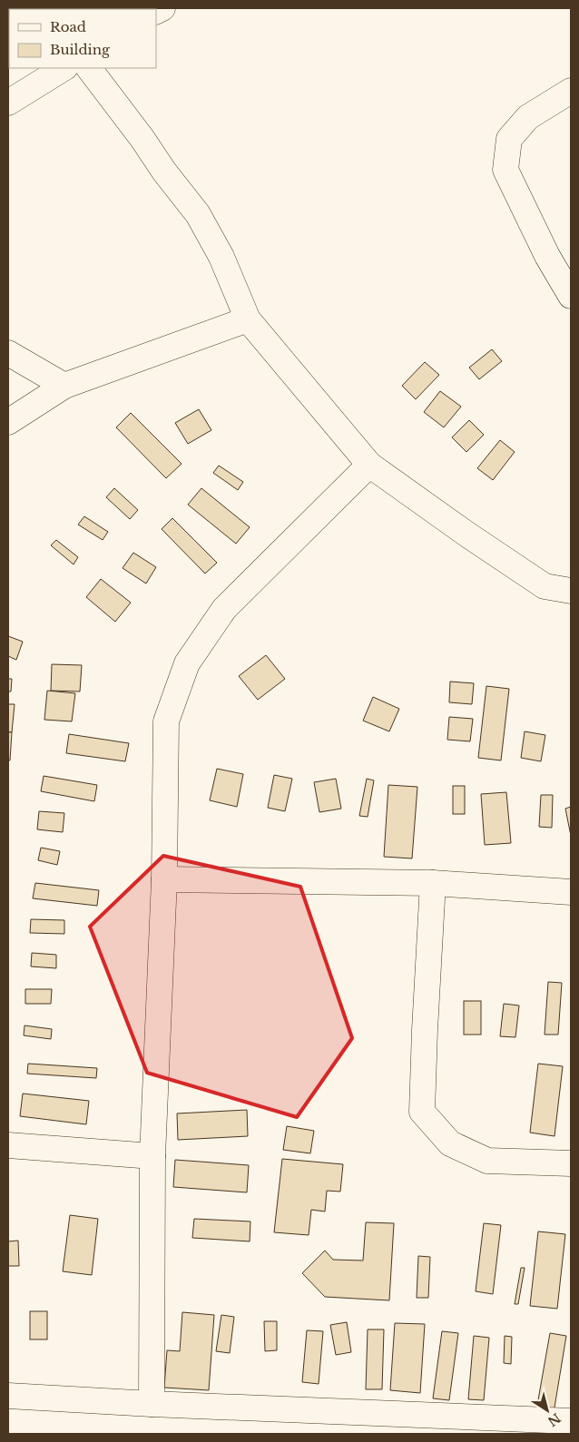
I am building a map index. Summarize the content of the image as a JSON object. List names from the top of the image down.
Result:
{
  "legend": ["Road", "Building"],
  "north": "bottom right"
}
